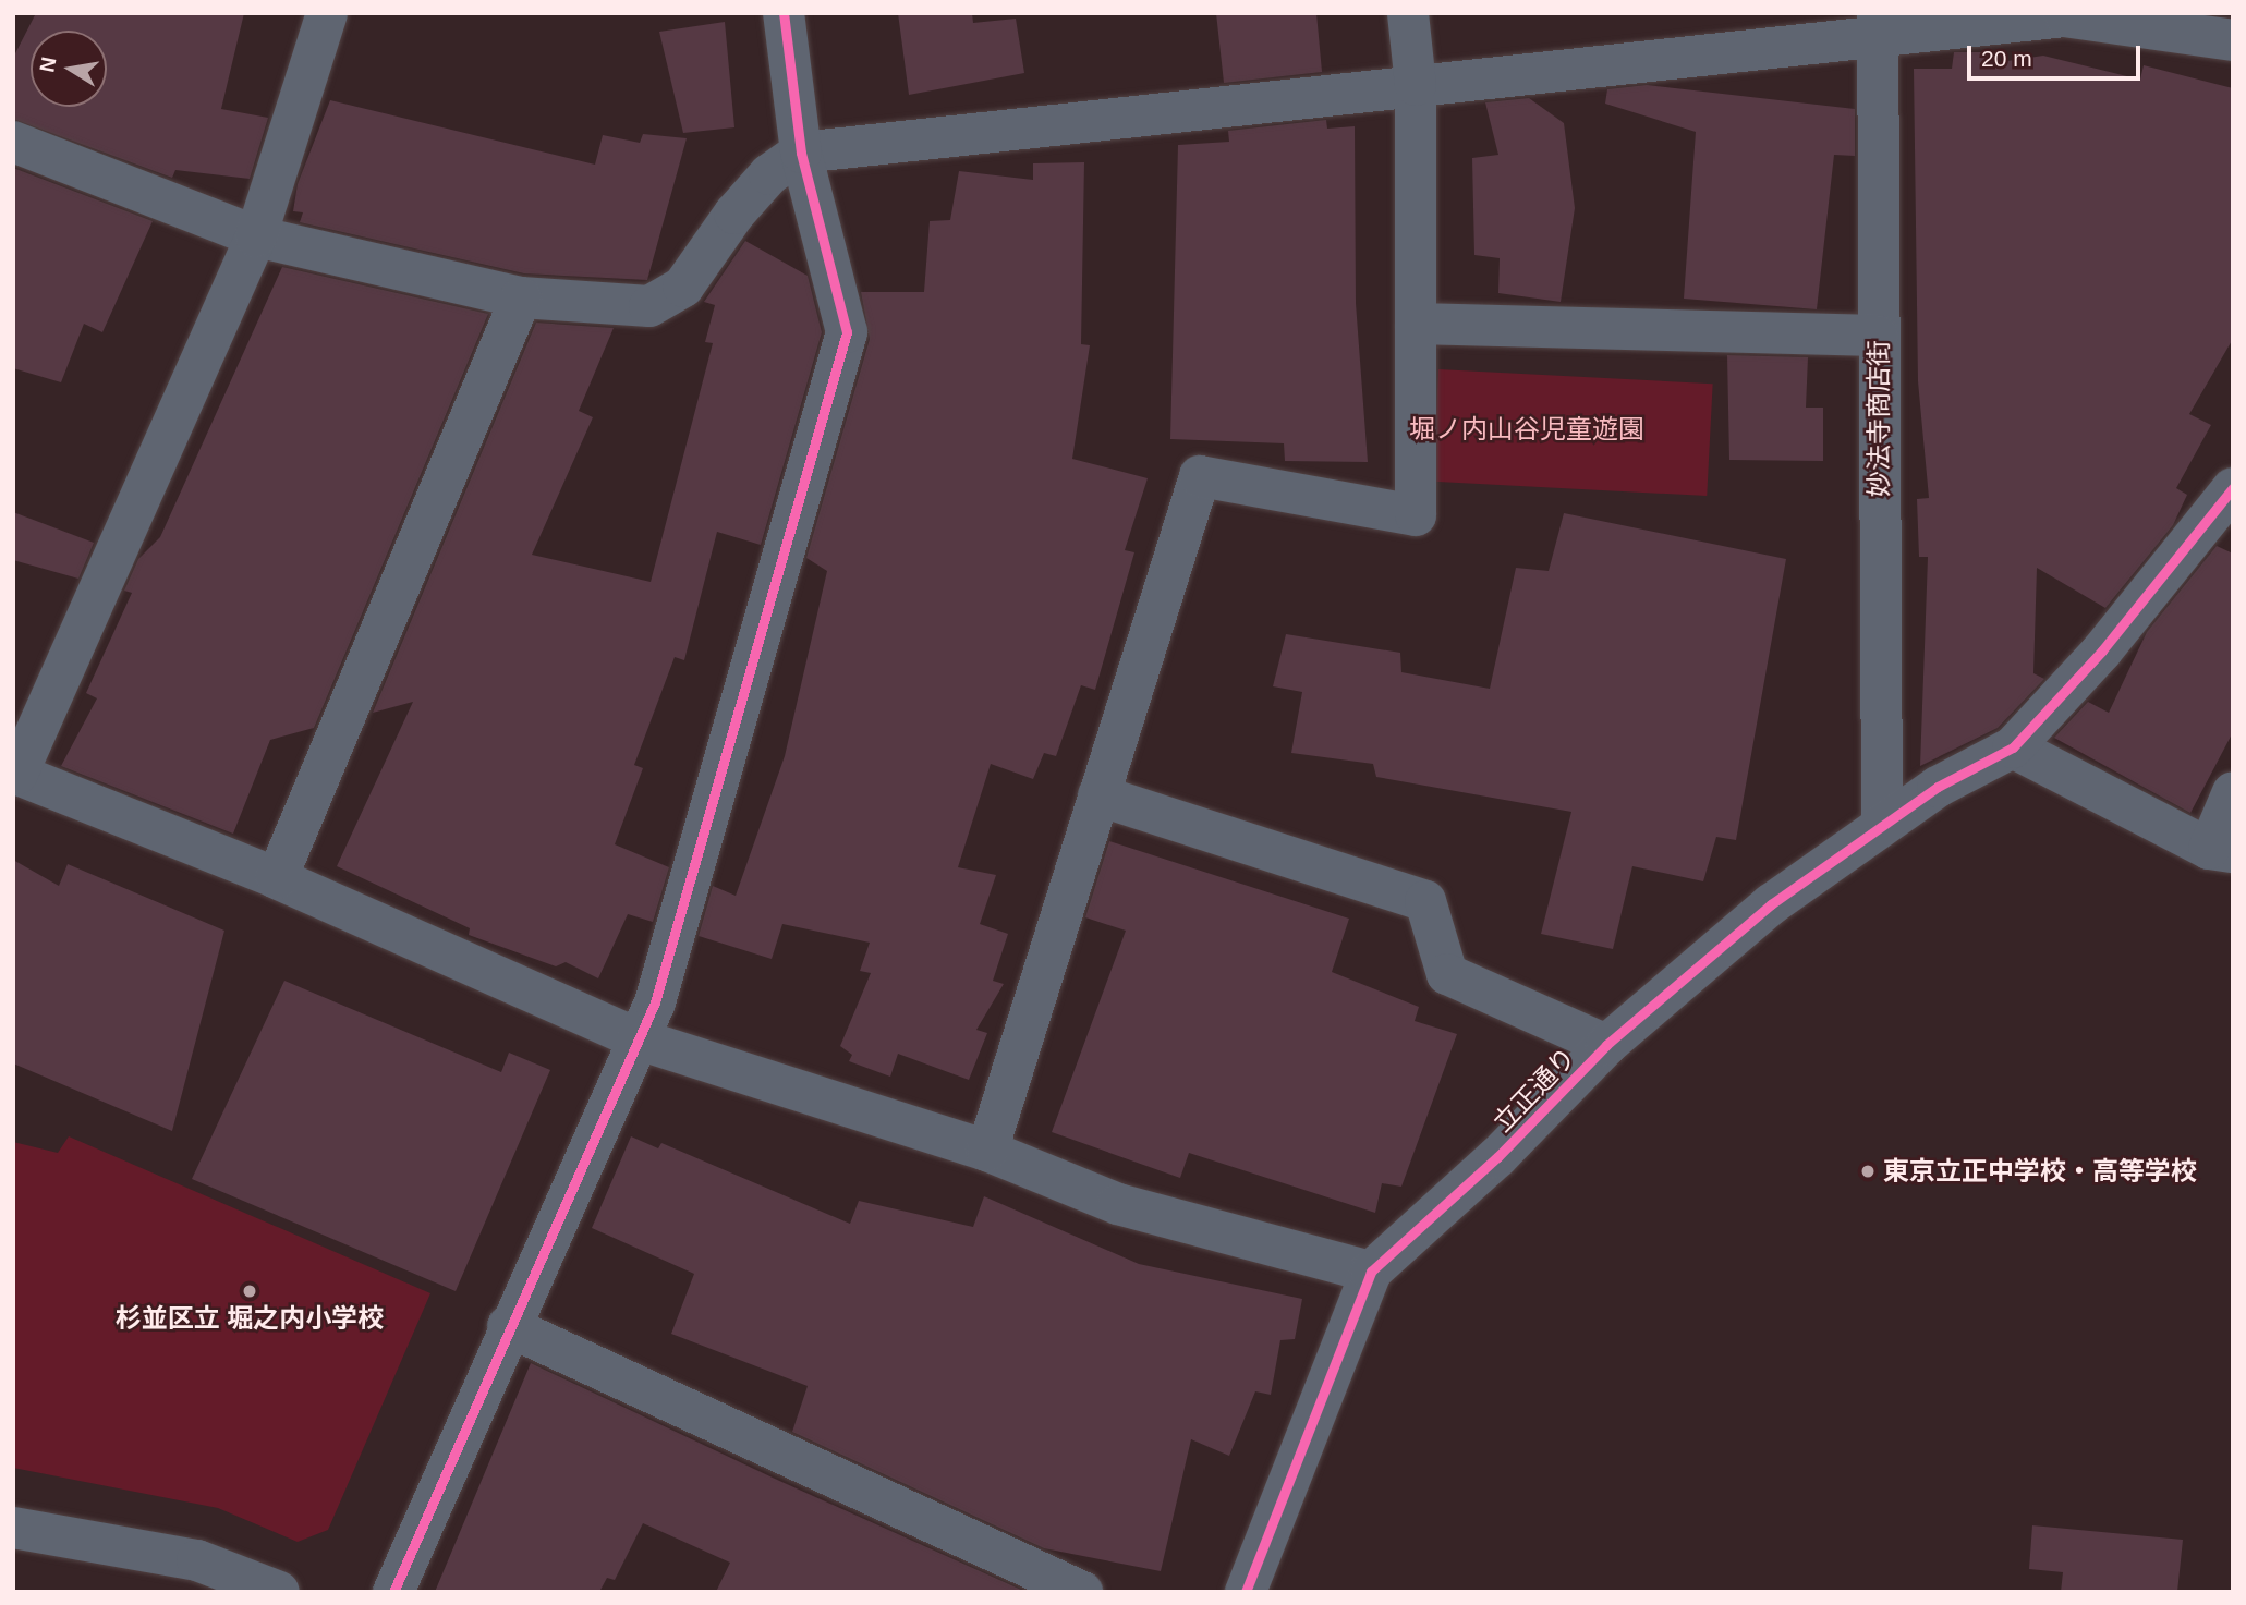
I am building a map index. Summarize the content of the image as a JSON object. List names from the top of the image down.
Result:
{
  "streets": {
    "street": ["妙法寺商店街", "立正通り"]
  },
  "crossings": [
    ["妙法寺商店街", "立正通り"]
  ],
  "parks": ["堀ノ内山谷児童遊園"],
  "places": ["東京立正中学校・高等学校", "杉並区立 堀之内小学校"],
  "scale_bar": "20 m",
  "north": "left"
}
